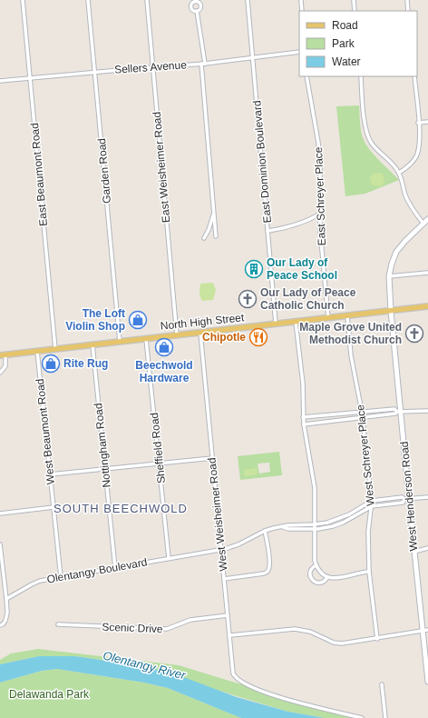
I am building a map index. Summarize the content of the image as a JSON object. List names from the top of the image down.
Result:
{
  "streets": {
    "main road": ["North High Street", "West Henderson Road"],
    "street": [
      "Sellers Avenue",
      "East Dominion Boulevard",
      "East Weisheimer Road",
      "Garden Road",
      "East Beaumont Road",
      "East Schreyer Place",
      "West Beaumont Road",
      "Nottingham Road",
      "Sheffield Road",
      "West Schreyer Place",
      "West Weisheimer Road",
      "Olentangy Boulevard",
      "Scenic Drive"
    ]
  },
  "crossings": [
    ["Sellers Avenue", "East Dominion Boulevard"],
    ["Sellers Avenue", "East Weisheimer Road"],
    ["Sellers Avenue", "Garden Road"],
    ["Sellers Avenue", "East Beaumont Road"],
    ["East Dominion Boulevard", "North High Street"],
    ["East Weisheimer Road", "North High Street"],
    ["Garden Road", "North High Street"],
    ["East Beaumont Road", "North High Street"],
    ["East Schreyer Place", "North High Street"],
    ["North High Street", "West Beaumont Road"],
    ["North High Street", "Nottingham Road"],
    ["North High Street", "Sheffield Road"],
    ["North High Street", "West Schreyer Place"],
    ["North High Street", "West Henderson Road"],
    ["North High Street", "West Weisheimer Road"],
    ["West Beaumont Road", "Olentangy Boulevard"],
    ["Nottingham Road", "Olentangy Boulevard"],
    ["Sheffield Road", "Olentangy Boulevard"],
    ["West Weisheimer Road", "Olentangy Boulevard"],
    ["West Weisheimer Road", "Scenic Drive"]
  ],
  "districts": ["SOUTH BEECHWOLD"],
  "water": ["Olentangy River"],
  "parks": ["Delawanda Park"],
  "places": {
    "building": ["Our Lady of Peace School"],
    "church": ["Our Lady of Peace Catholic Church", "Maple Grove United Methodist Church"],
    "shop": ["The Loft Violin Shop", "Beechwold Hardware", "Rite Rug"],
    "restaurant": ["Chipotle"]
  },
  "legend": ["Road", "Park", "Water"]
}
